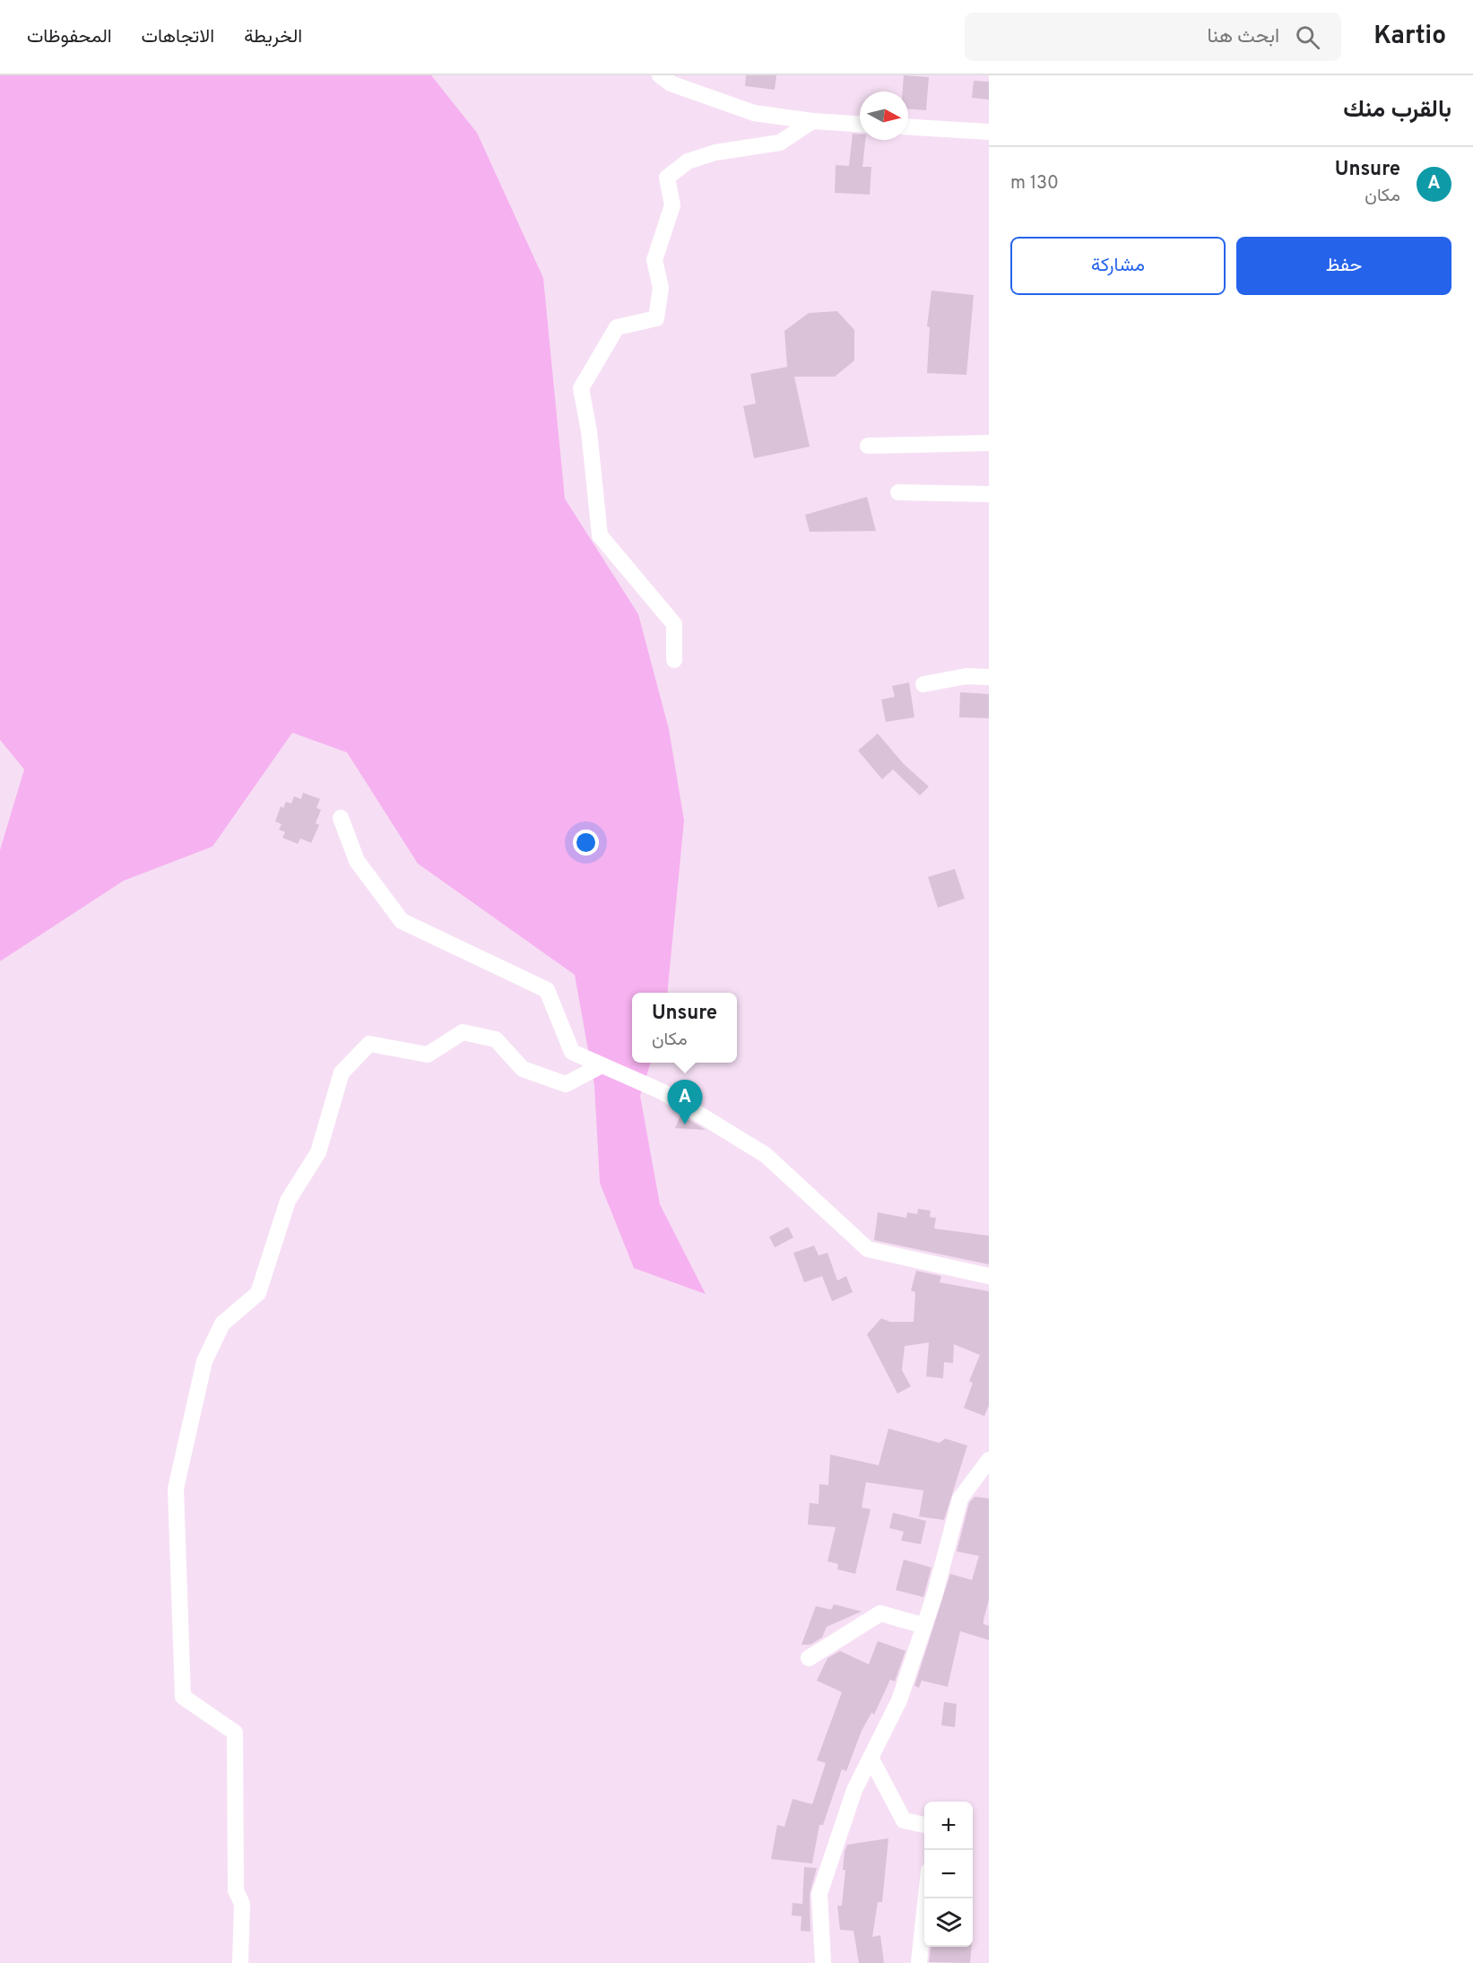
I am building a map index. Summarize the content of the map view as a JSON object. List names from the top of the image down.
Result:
{
  "north": "right",
  "page": {
    "header": "Kartio",
    "search": "ابحث هنا",
    "nav": ["الخريطة", "الاتجاهات", "المحفوظات"],
    "heading": "بالقرب منك",
    "list": [
      {
        "mark": "A",
        "name": "Unsure",
        "note": "مكان",
        "value": "130 m"
      }
    ],
    "buttons": ["حفظ", "مشاركة"],
    "popup": ["Unsure", "مكان"],
    "pins": "A",
    "map_buttons": ["+", "−"]
  }
}
